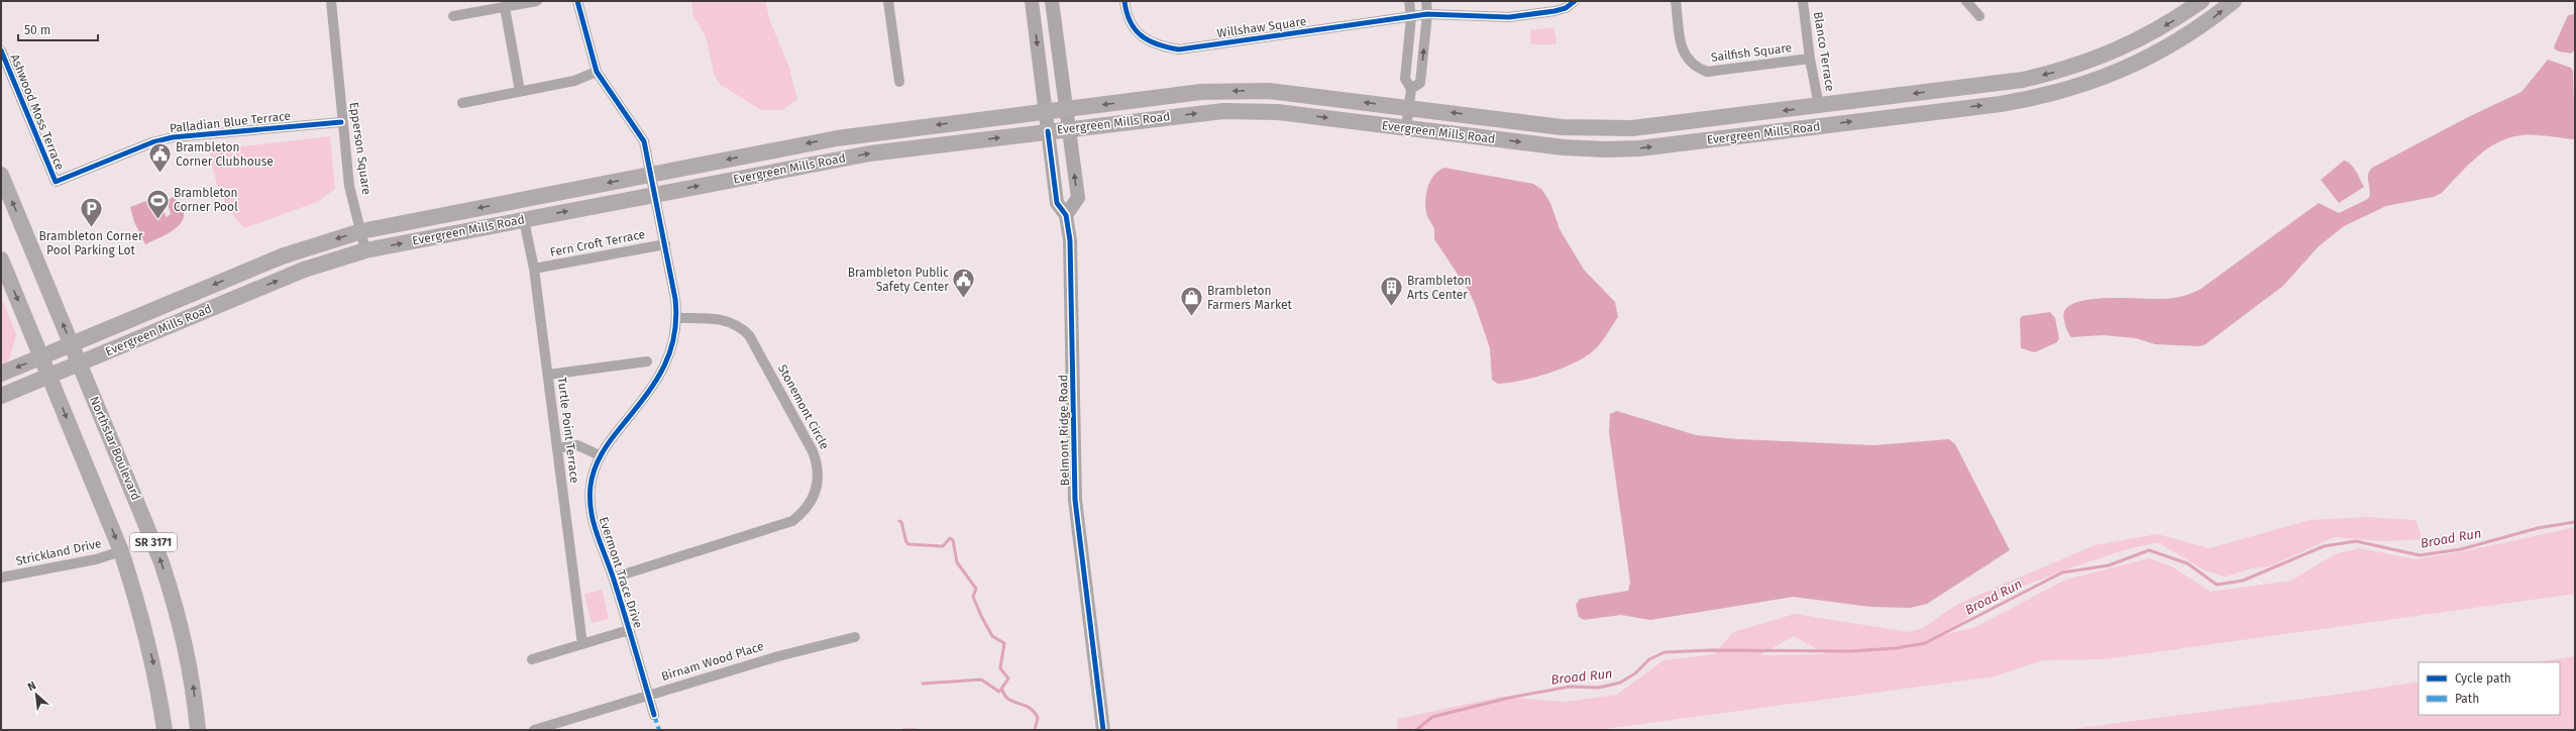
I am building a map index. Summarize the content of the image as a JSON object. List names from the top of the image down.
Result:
{
  "streets": {
    "main road": ["Evergreen Mills Road", "Northstar Boulevard", "SR 3171"],
    "street": [
      "Willshaw Square",
      "Blanco Terrace",
      "Sailfish Square",
      "Ashwood Moss Terrace",
      "Palladian Blue Terrace",
      "Epperson Square",
      "Fern Croft Terrace",
      "Stonemont Circle",
      "Turtle Point Terrace",
      "Belmont Ridge Road",
      "Strickland Drive",
      "Evermont Trace Drive",
      "Birnam Wood Place"
    ]
  },
  "crossings": [
    ["Blanco Terrace", "Sailfish Square"],
    ["Blanco Terrace", "Evergreen Mills Road"],
    ["Ashwood Moss Terrace", "Palladian Blue Terrace"],
    ["Palladian Blue Terrace", "Epperson Square"],
    ["Evergreen Mills Road", "Epperson Square"],
    ["Evergreen Mills Road", "Turtle Point Terrace"],
    ["Evergreen Mills Road", "Belmont Ridge Road"],
    ["Evergreen Mills Road", "Northstar Boulevard"],
    ["Evergreen Mills Road", "SR 3171"],
    ["Evergreen Mills Road", "Evermont Trace Drive"],
    ["Fern Croft Terrace", "Turtle Point Terrace"],
    ["Fern Croft Terrace", "Evermont Trace Drive"],
    ["Stonemont Circle", "Evermont Trace Drive"],
    ["SR 3171", "Strickland Drive"],
    ["Evermont Trace Drive", "Birnam Wood Place"]
  ],
  "water": ["Broad Run"],
  "places": {
    "public building": ["Brambleton Corner Clubhouse", "Brambleton Public Safety Center"],
    "sports": ["Brambleton Corner Pool"],
    "parking": ["Brambleton Corner Pool Parking Lot"],
    "building": ["Brambleton Arts Center"],
    "shop": ["Brambleton Farmers Market"]
  },
  "legend": ["Cycle path", "Path"],
  "scale_bar": "50 m",
  "north": "top left"
}
